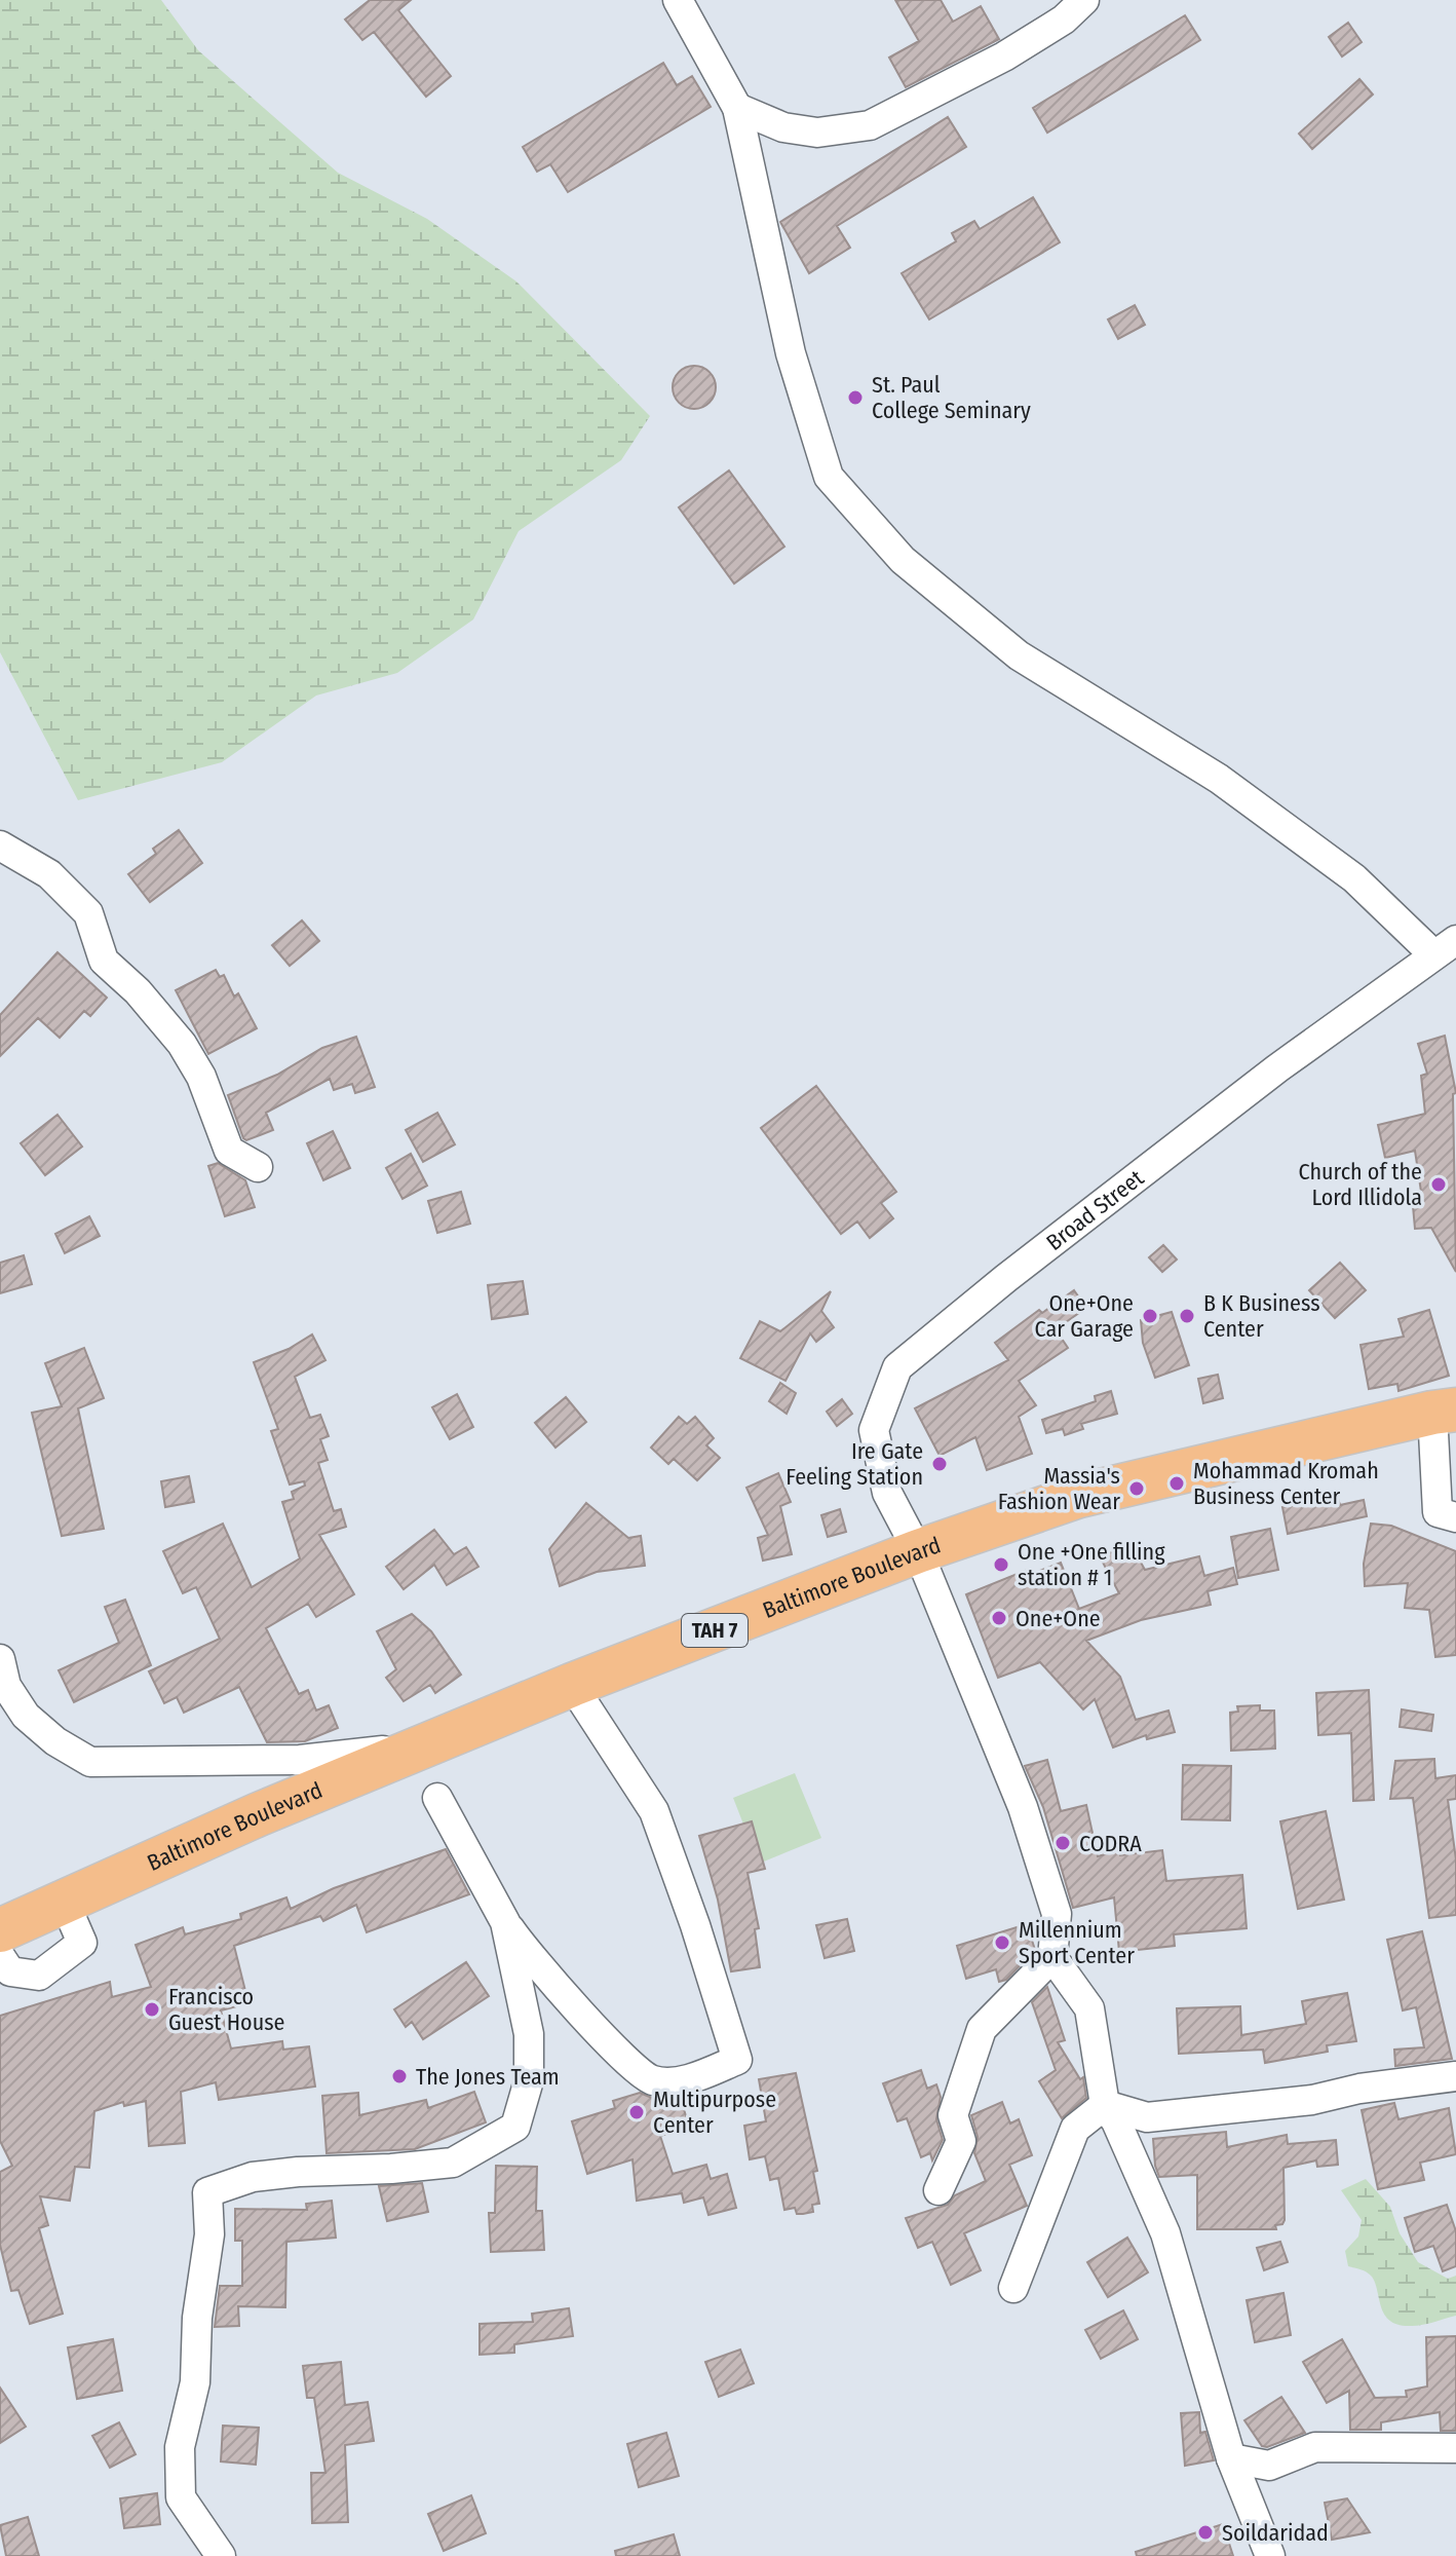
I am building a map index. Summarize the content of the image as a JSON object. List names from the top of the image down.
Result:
{
  "streets": {
    "highway": ["Baltimore Boulevard", "TAH 7"],
    "street": ["Broad Street"]
  },
  "crossings": [
    ["Broad Street", "Baltimore Boulevard"]
  ],
  "places": [
    "St. Paul College Seminary",
    "Church of the Lord Illidola",
    "One+One Car Garage",
    "B K Business Center",
    "Ire Gate Feeling Station",
    "Mohammad Kromah Business Center",
    "Massia's Fashion Wear",
    "One +One filling station # 1",
    "One+One",
    "CODRA",
    "Millennium Sport Center",
    "Francisco Guest House",
    "The Jones Team",
    "Multipurpose Center",
    "Soildaridad"
  ]
}
